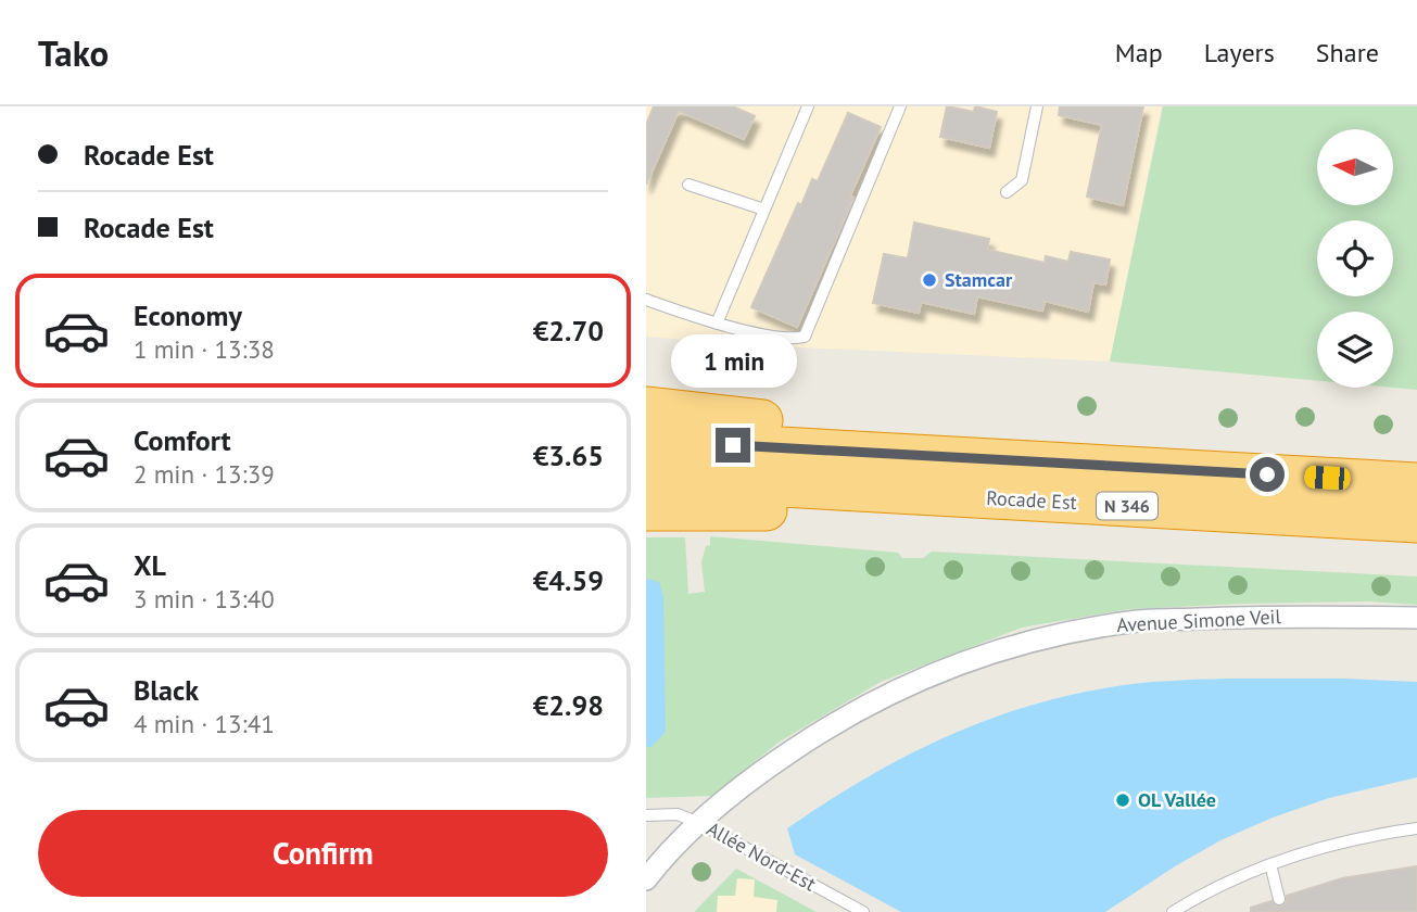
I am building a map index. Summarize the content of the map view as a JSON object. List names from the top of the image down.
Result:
{
  "streets": {
    "highway": ["Rocade Est", "N 346"],
    "street": ["Avenue Simone Veil"],
    "lane": ["Allée Nord-Est"]
  },
  "crossings": [
    ["Avenue Simone Veil", "Allée Nord-Est"]
  ],
  "places": ["Stamcar", "OL Vallée"],
  "north": "left",
  "page": {
    "header": "Tako",
    "nav": ["Map", "Layers", "Share"],
    "banner": ["Rocade Est", "Rocade Est"],
    "list": [
      {
        "name": "Economy",
        "note": "1 min · 13:38",
        "value": "€2.70"
      },
      {
        "name": "Comfort",
        "note": "2 min · 13:39",
        "value": "€3.65"
      },
      {
        "name": "XL",
        "note": "3 min · 13:40",
        "value": "€4.59"
      },
      {
        "name": "Black",
        "note": "4 min · 13:41",
        "value": "€2.98"
      }
    ],
    "bubble": "1 min",
    "buttons": "Confirm"
  }
}
